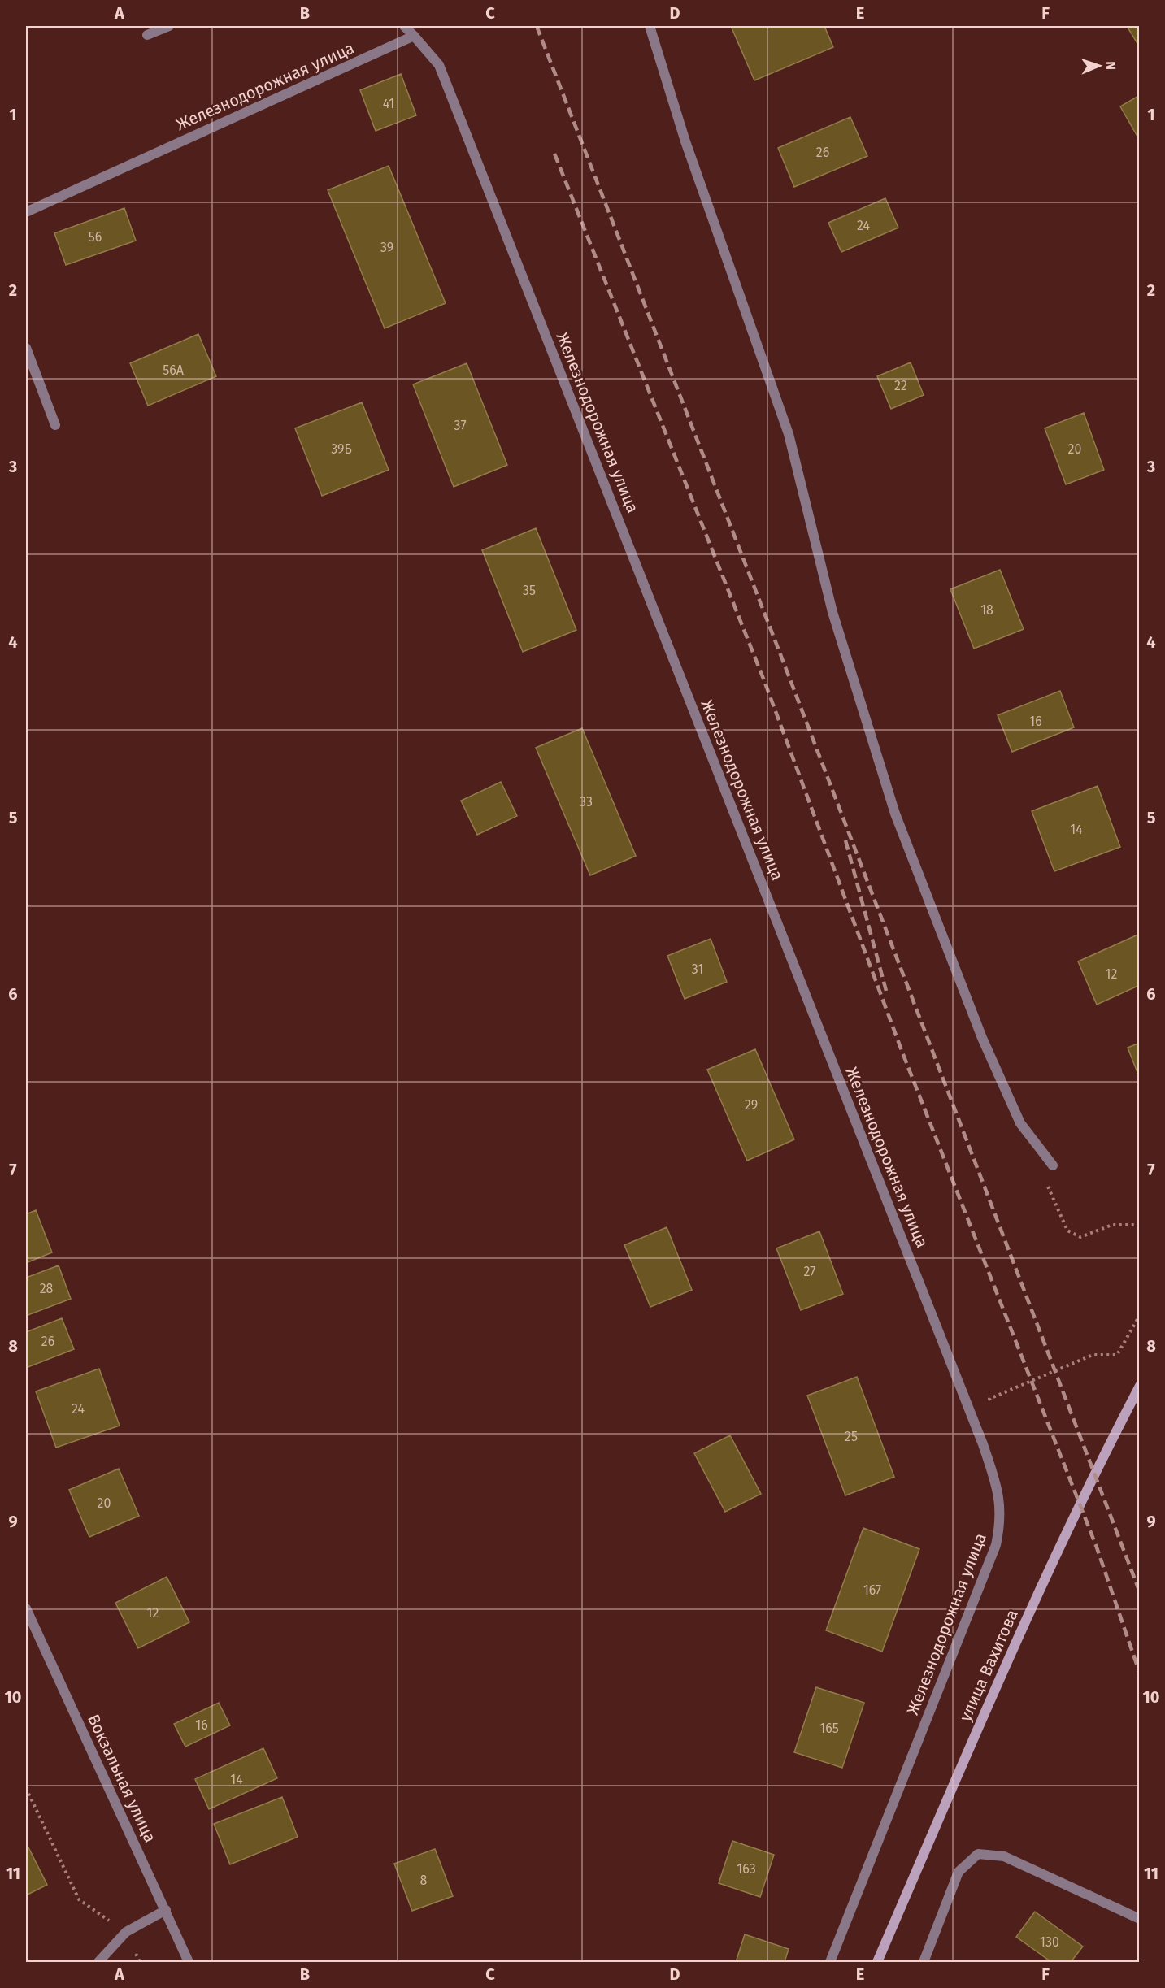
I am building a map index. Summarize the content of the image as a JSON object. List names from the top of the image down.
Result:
{
  "streets": {
    "main road": ["улица Вахитова"],
    "street": ["Железнодорожная улица", "Вокзальная улица"]
  },
  "house_numbers": [
    "41",
    "26",
    "24",
    "56",
    "39",
    "56А",
    "22",
    "37",
    "39Б",
    "20",
    "35",
    "18",
    "16",
    "33",
    "14",
    "31",
    "12",
    "29",
    "27",
    "28",
    "26",
    "24",
    "25",
    "20",
    "167",
    "12",
    "16",
    "165",
    "14",
    "163",
    "8",
    "130"
  ],
  "north": "right",
  "grid": {
    "columns": [
      "A",
      "B",
      "C",
      "D",
      "E",
      "F"
    ],
    "rows": [
      "1",
      "2",
      "3",
      "4",
      "5",
      "6",
      "7",
      "8",
      "9",
      "10",
      "11"
    ]
  }
}
